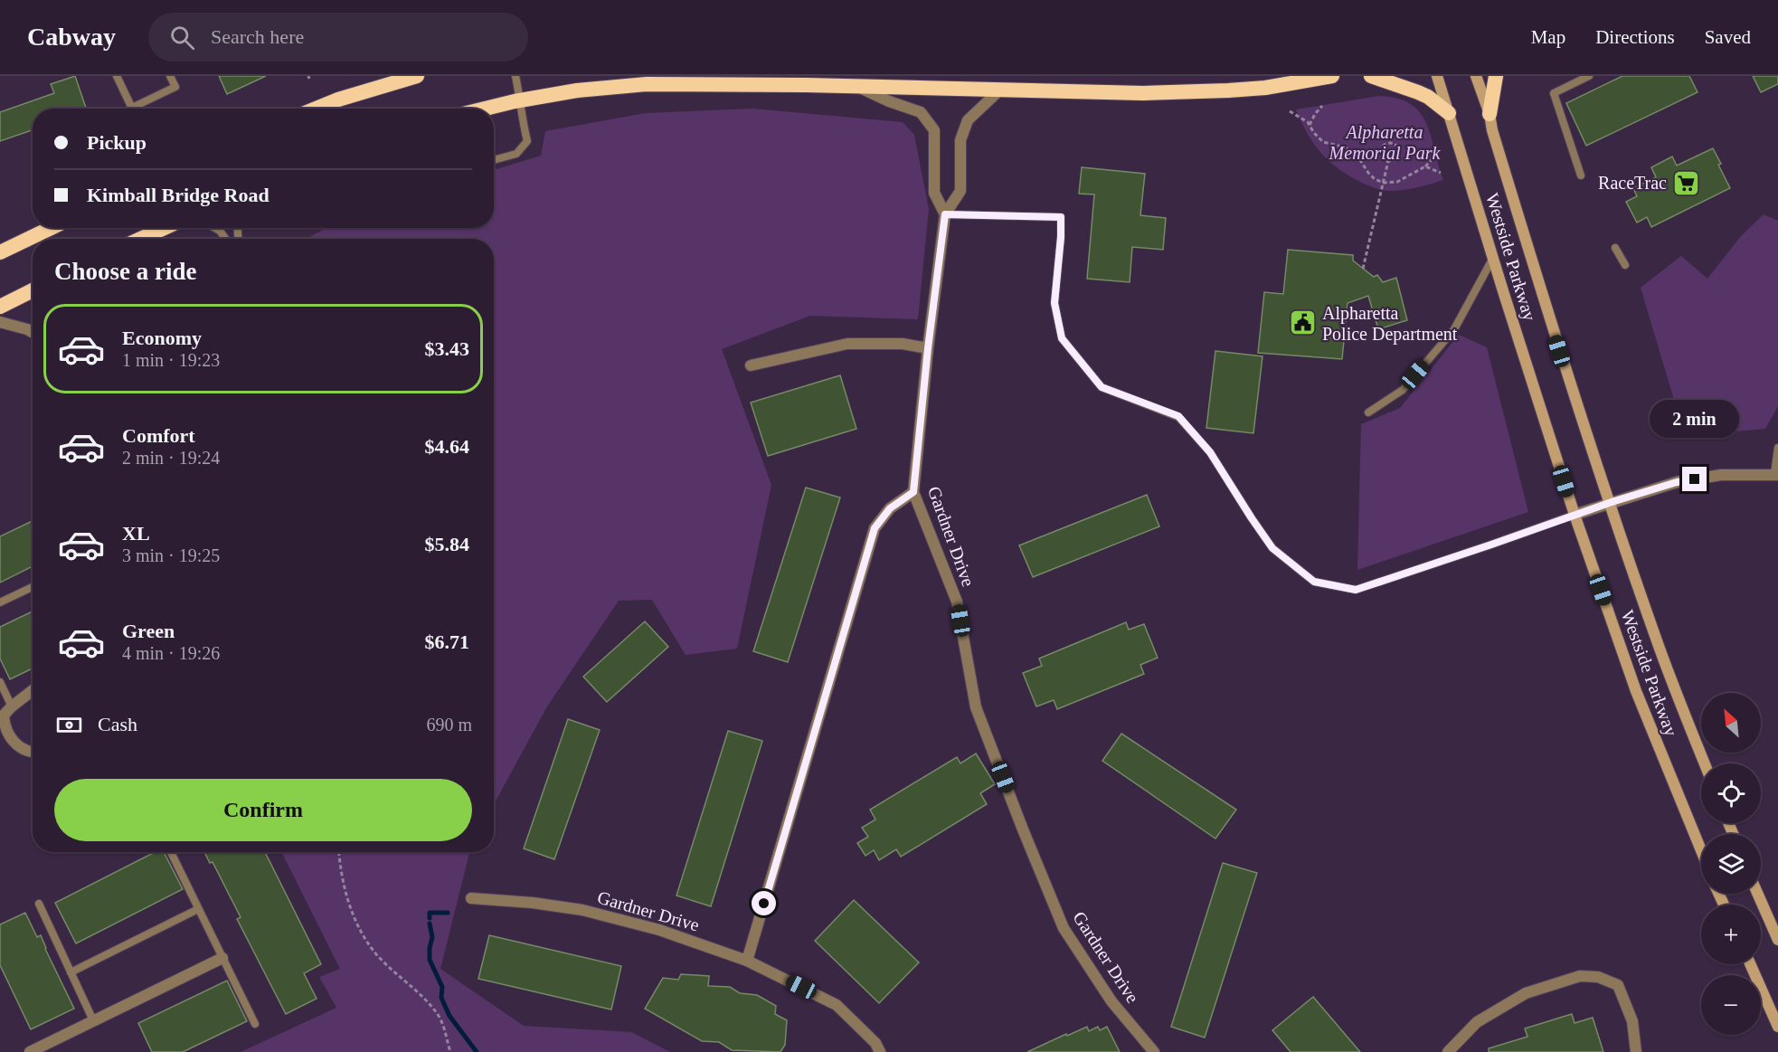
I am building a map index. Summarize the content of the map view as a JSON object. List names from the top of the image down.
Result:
{
  "streets": {
    "main road": ["Westside Parkway"],
    "street": ["Gardner Drive"]
  },
  "parks": ["Alpharetta Memorial Park"],
  "places": {
    "supermarket": ["RaceTrac"],
    "public building": ["Alpharetta Police Department"]
  },
  "north": "top left",
  "page": {
    "header": "Cabway",
    "search": "Search here",
    "nav": ["Map", "Directions", "Saved"],
    "banner": ["Pickup", "Kimball Bridge Road"],
    "heading": "Choose a ride",
    "list": [
      {
        "name": "Economy",
        "note": "1 min · 19:23",
        "value": "$3.43"
      },
      {
        "name": "Comfort",
        "note": "2 min · 19:24",
        "value": "$4.64"
      },
      {
        "name": "XL",
        "note": "3 min · 19:25",
        "value": "$5.84"
      },
      {
        "name": "Green",
        "note": "4 min · 19:26",
        "value": "$6.71"
      }
    ],
    "bubble": "2 min",
    "map_buttons": ["+", "−"],
    "pay": ["Cash", "690 m"],
    "buttons": "Confirm"
  }
}
